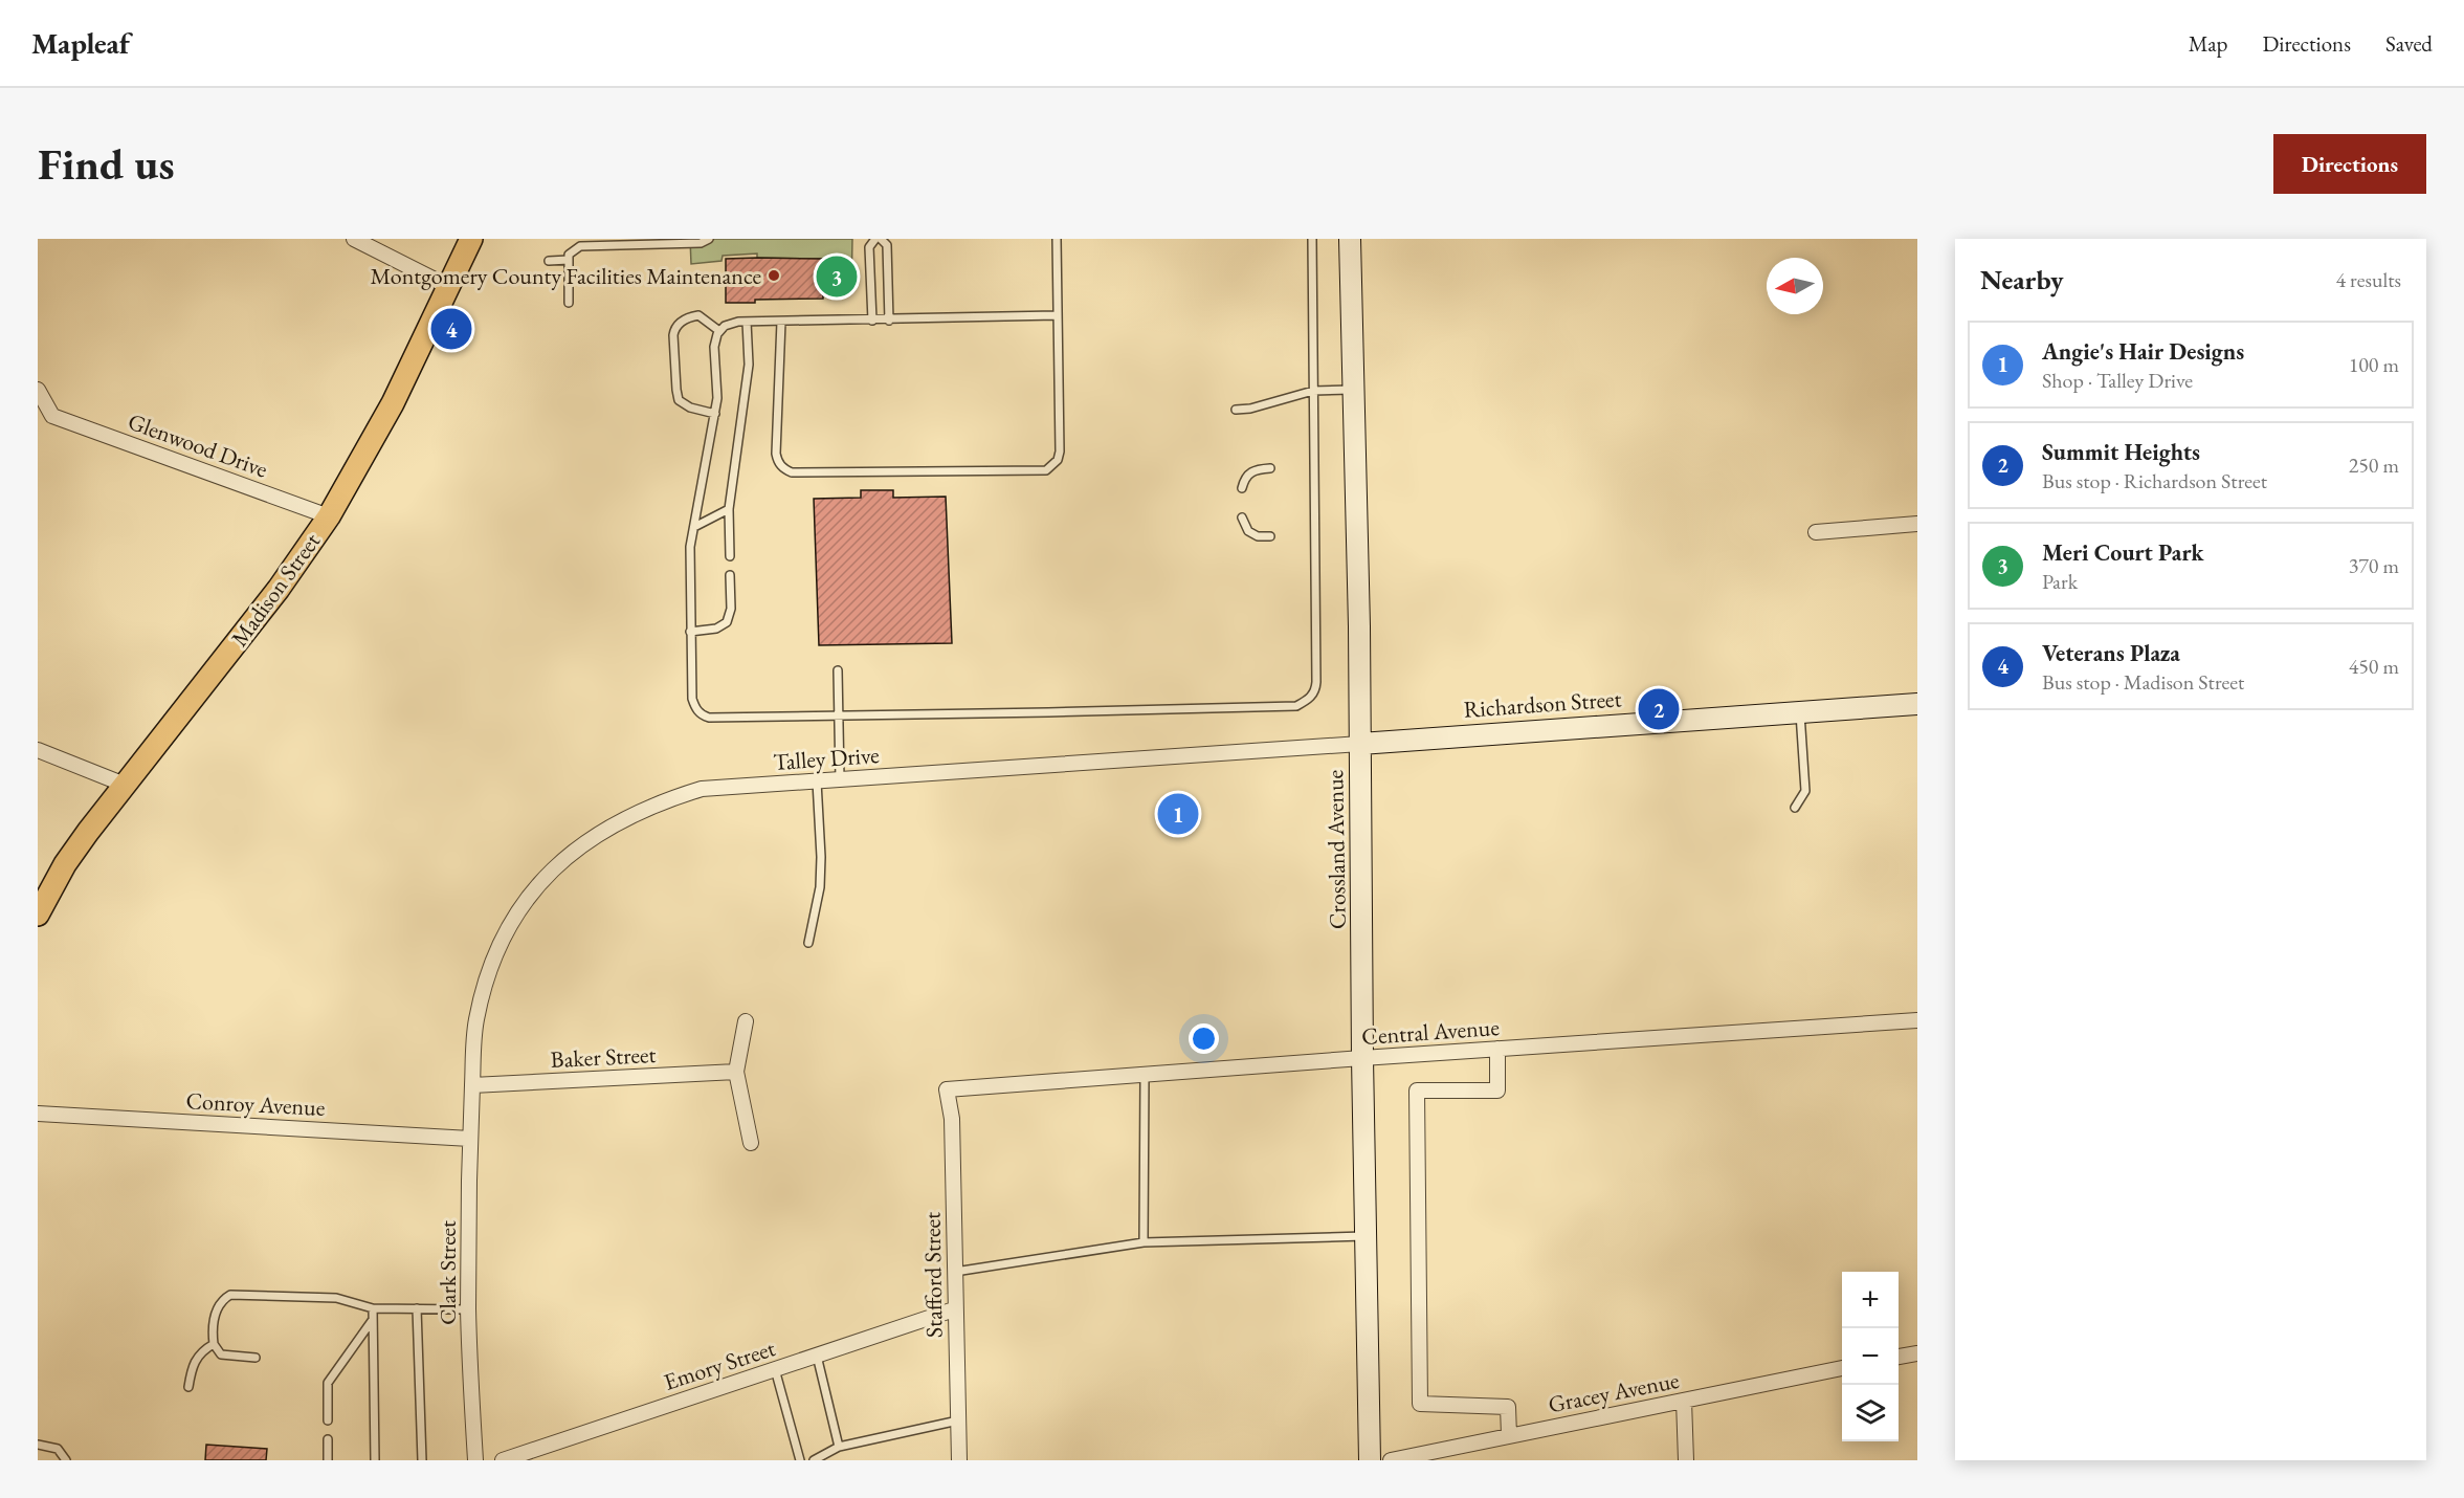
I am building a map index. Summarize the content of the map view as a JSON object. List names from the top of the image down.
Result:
{
  "streets": {
    "main road": ["Madison Street", "Richardson Street", "Crossland Avenue"],
    "street": [
      "Glenwood Drive",
      "Talley Drive",
      "Central Avenue",
      "Baker Street",
      "Conroy Avenue",
      "Clark Street",
      "Stafford Street",
      "Emory Street",
      "Gracey Avenue"
    ]
  },
  "crossings": [
    ["Glenwood Drive", "Madison Street"],
    ["Richardson Street", "Talley Drive"],
    ["Richardson Street", "Crossland Avenue"],
    ["Talley Drive", "Crossland Avenue"],
    ["Talley Drive", "Baker Street"],
    ["Talley Drive", "Clark Street"],
    ["Crossland Avenue", "Central Avenue"],
    ["Central Avenue", "Stafford Street"],
    ["Baker Street", "Clark Street"],
    ["Conroy Avenue", "Clark Street"]
  ],
  "places": ["Montgomery County Facilities Maintenance"],
  "north": "left",
  "page": {
    "header": "Mapleaf",
    "nav": ["Map", "Directions", "Saved"],
    "buttons": "Directions",
    "title": "Find us",
    "heading": ["Nearby", "4 results"],
    "pins": [
      "3",
      "4",
      "2",
      "1"
    ],
    "list": [
      {
        "mark": "1",
        "name": "Angie's Hair Designs",
        "note": "Shop · Talley Drive",
        "value": "100 m"
      },
      {
        "mark": "2",
        "name": "Summit Heights",
        "note": "Bus stop · Richardson Street",
        "value": "250 m"
      },
      {
        "mark": "3",
        "name": "Meri Court Park",
        "note": "Park",
        "value": "370 m"
      },
      {
        "mark": "4",
        "name": "Veterans Plaza",
        "note": "Bus stop · Madison Street",
        "value": "450 m"
      }
    ],
    "map_buttons": ["+", "−"]
  }
}
